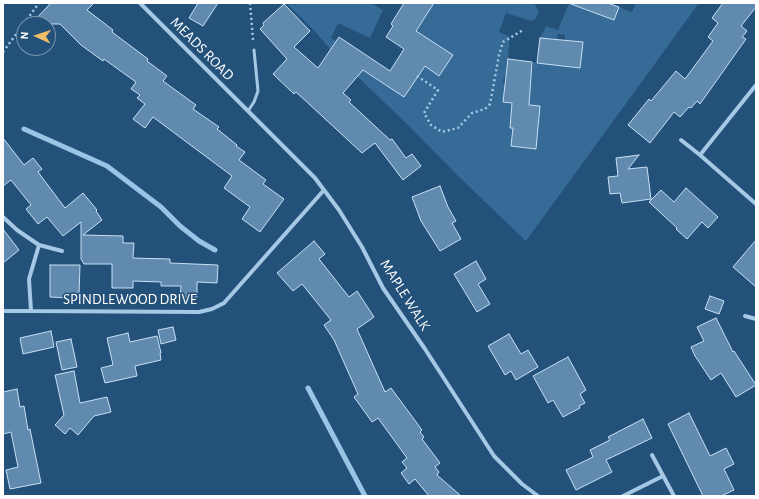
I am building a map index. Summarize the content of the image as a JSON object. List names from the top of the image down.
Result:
{
  "streets": {
    "street": ["MEADS ROAD", "MAPLE WALK", "SPINDLEWOOD DRIVE"]
  },
  "crossings": [
    ["MEADS ROAD", "MAPLE WALK"],
    ["MAPLE WALK", "SPINDLEWOOD DRIVE"]
  ],
  "north": "left"
}
